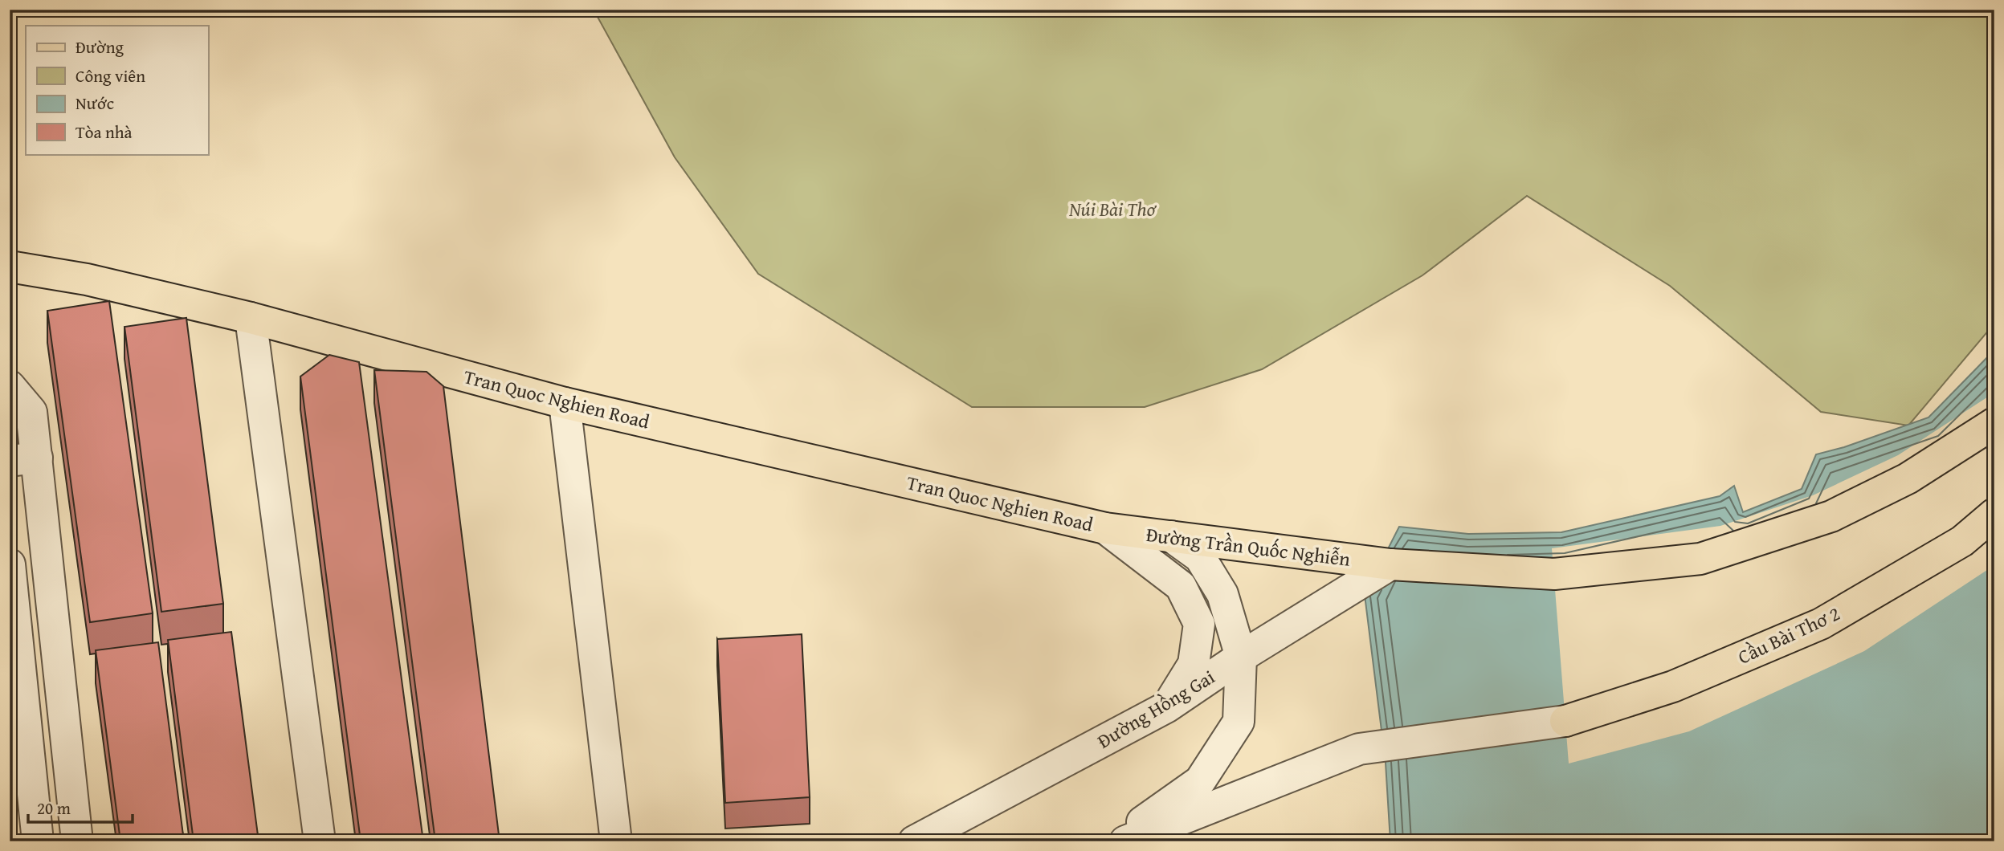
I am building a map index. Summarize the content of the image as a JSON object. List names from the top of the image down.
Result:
{
  "streets": {
    "main road": ["Tran Quoc Nghien Road", "Đường Trần Quốc Nghiễn", "Cầu Bài Thơ 2"],
    "street": ["Đường Hồng Gai"]
  },
  "crossings": [
    ["Tran Quoc Nghien Road", "Đường Trần Quốc Nghiễn"],
    ["Đường Trần Quốc Nghiễn", "Đường Hồng Gai"]
  ],
  "parks": ["Núi Bài Thơ"],
  "legend": [
    "Đường",
    "Công viên",
    "Nước",
    "Tòa nhà"
  ],
  "scale_bar": "20 m"
}
